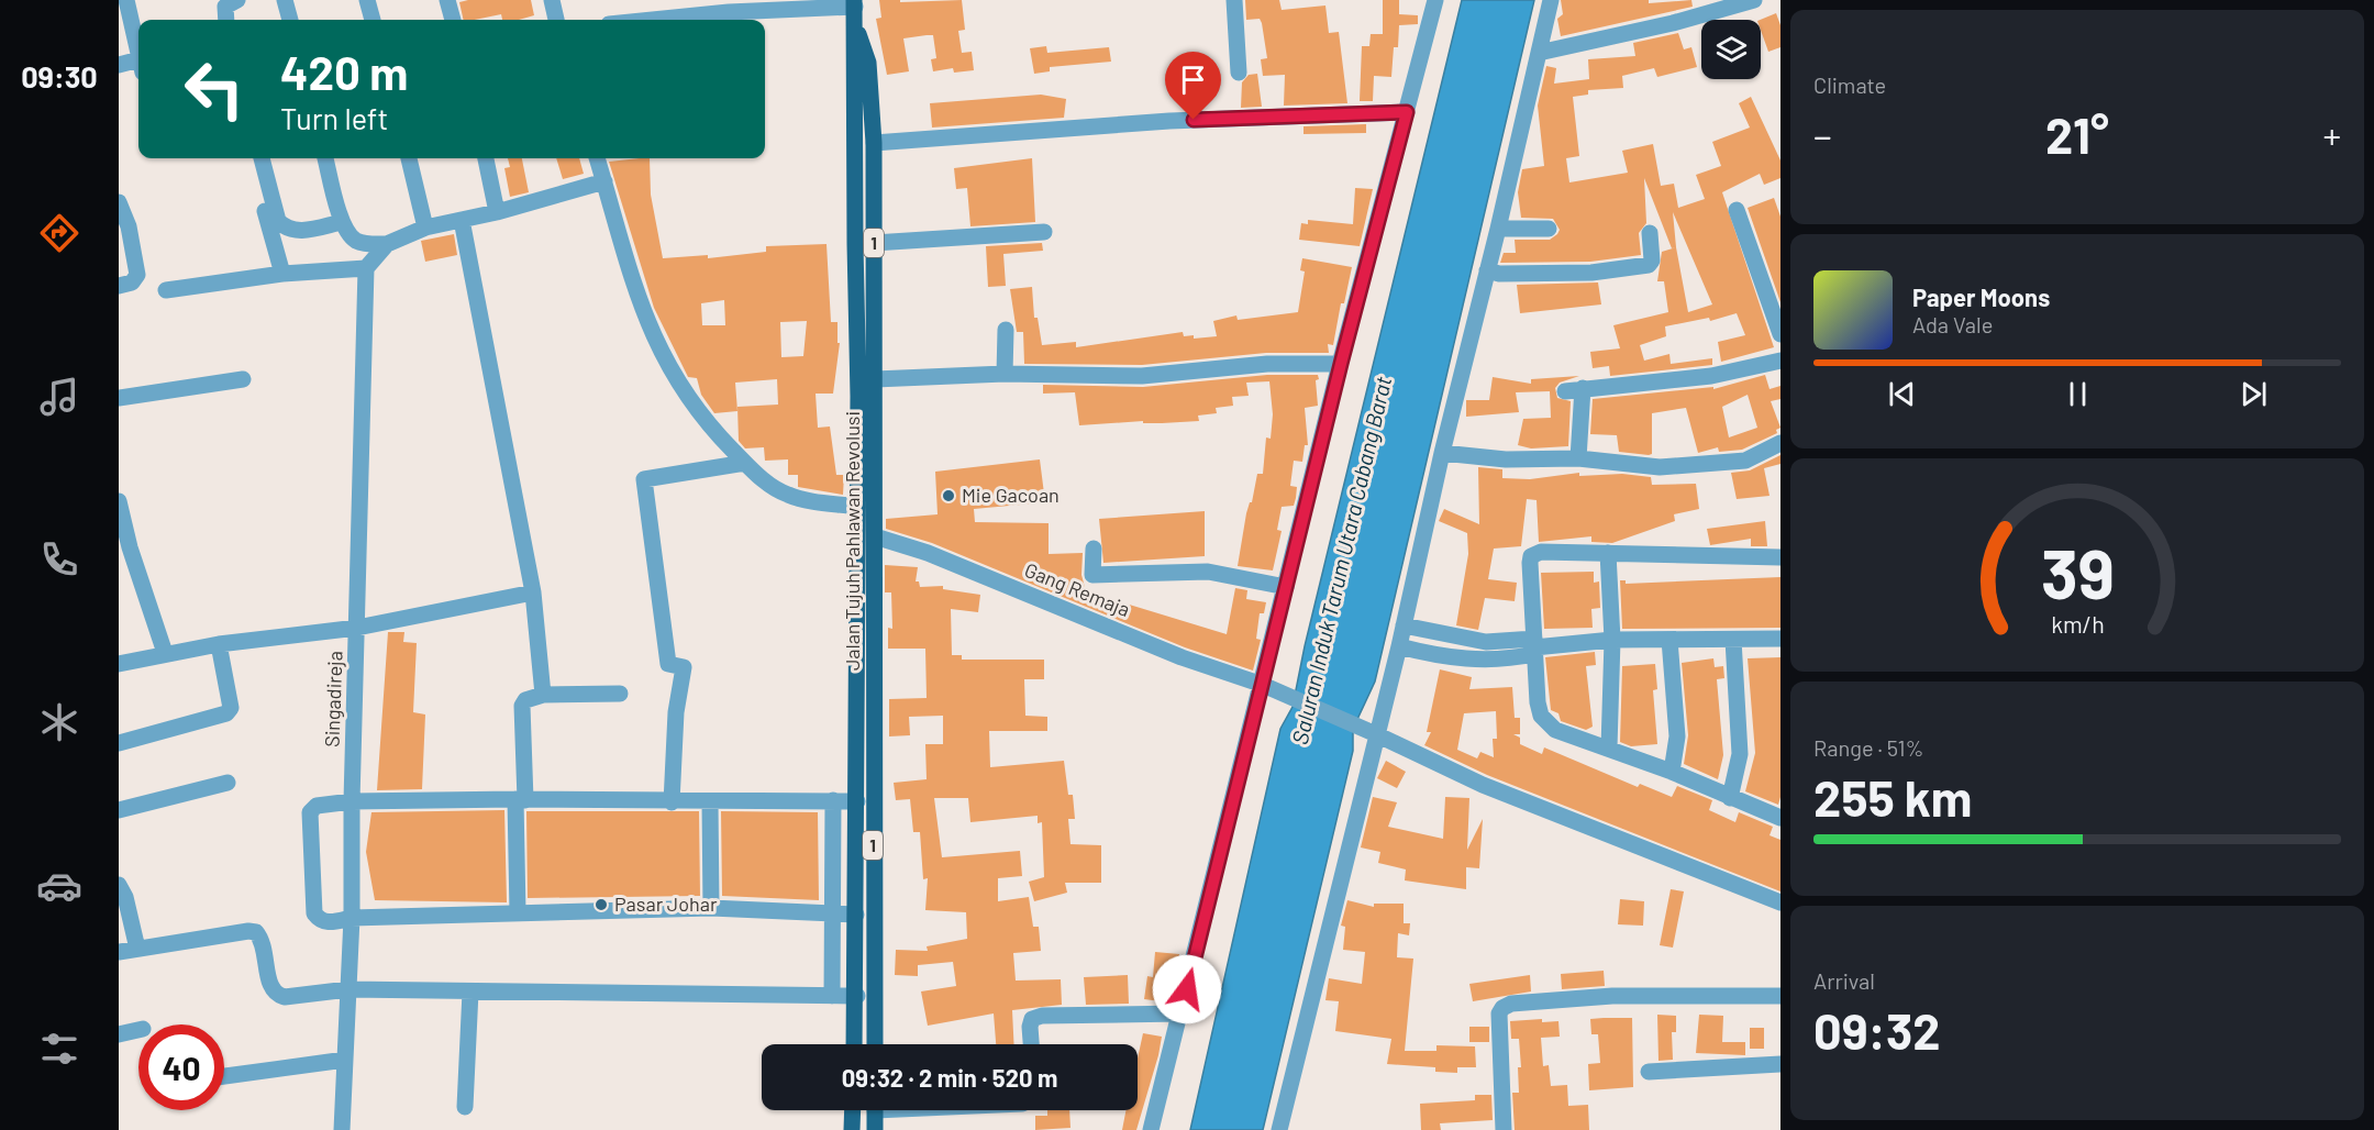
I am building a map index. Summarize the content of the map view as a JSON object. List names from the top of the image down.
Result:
{
  "streets": {
    "main road": ["1", "Jalan Tujuh Pahlawan Revolusi"],
    "street": ["Gang Remaja", "Singadireja"]
  },
  "crossings": [
    ["Jalan Tujuh Pahlawan Revolusi", "Gang Remaja"]
  ],
  "water": ["Saluran Induk Tarum Utara Cabang Barat"],
  "places": ["Mie Gacoan", "Pasar Johar"],
  "page": {
    "tabs": "09:30",
    "tile": [
      "Climate",
      ["Range · 51%", "255 km"],
      ["Arrival", "09:32"]
    ],
    "turn": ["420 m", "Turn left"],
    "heat": ["−", "21°", "+"],
    "song": ["Paper Moons", "Ada Vale"],
    "limit": "40",
    "trip": "09:32 · 2 min · 520 m",
    "gauge": ["39", "km/h"]
  }
}
